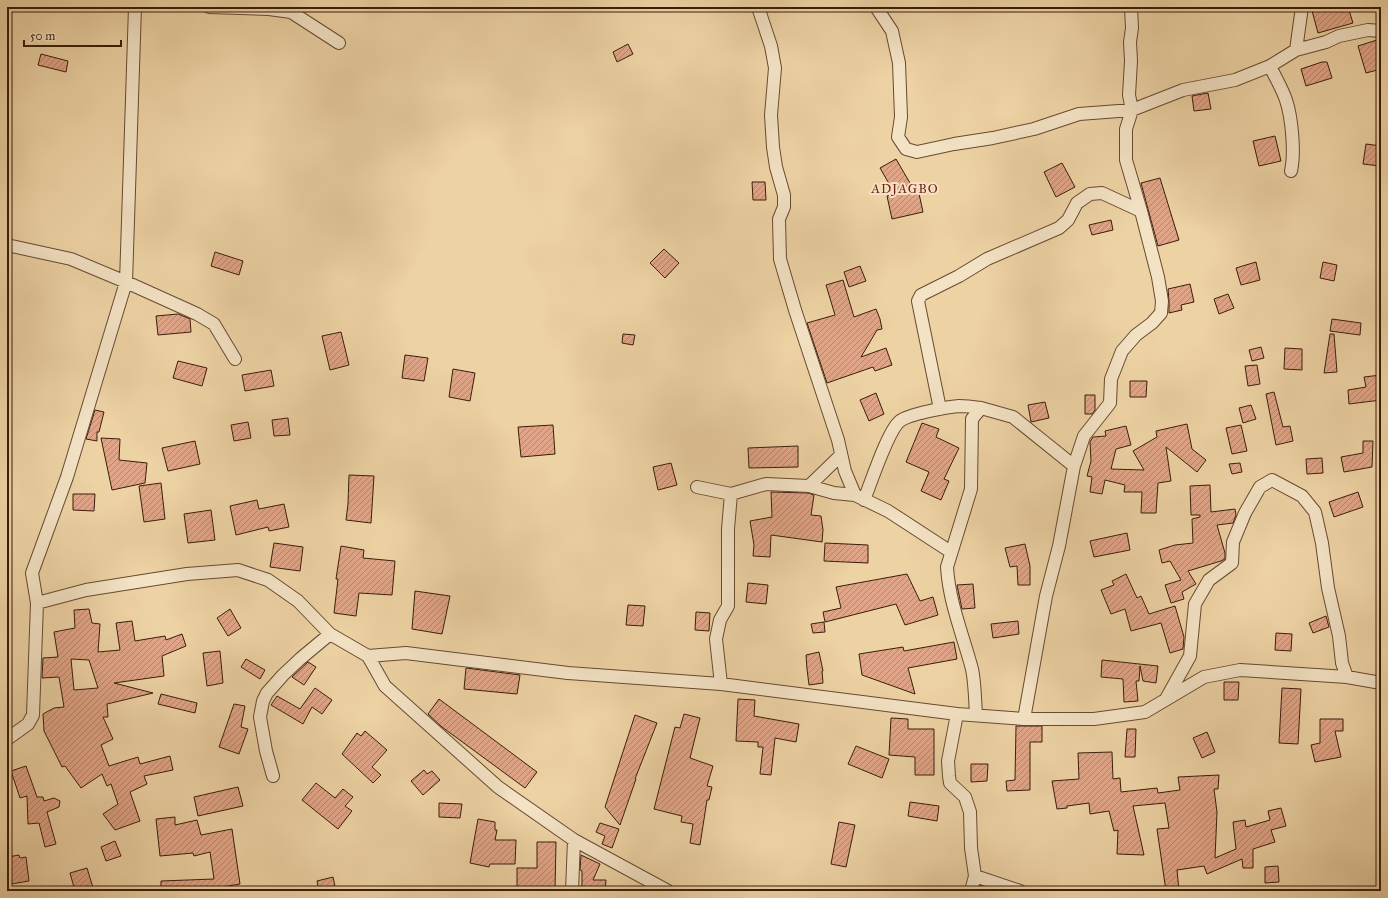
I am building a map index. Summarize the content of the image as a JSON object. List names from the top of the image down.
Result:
{
  "districts": ["ADJAGBO"],
  "scale_bar": "50 m"
}
